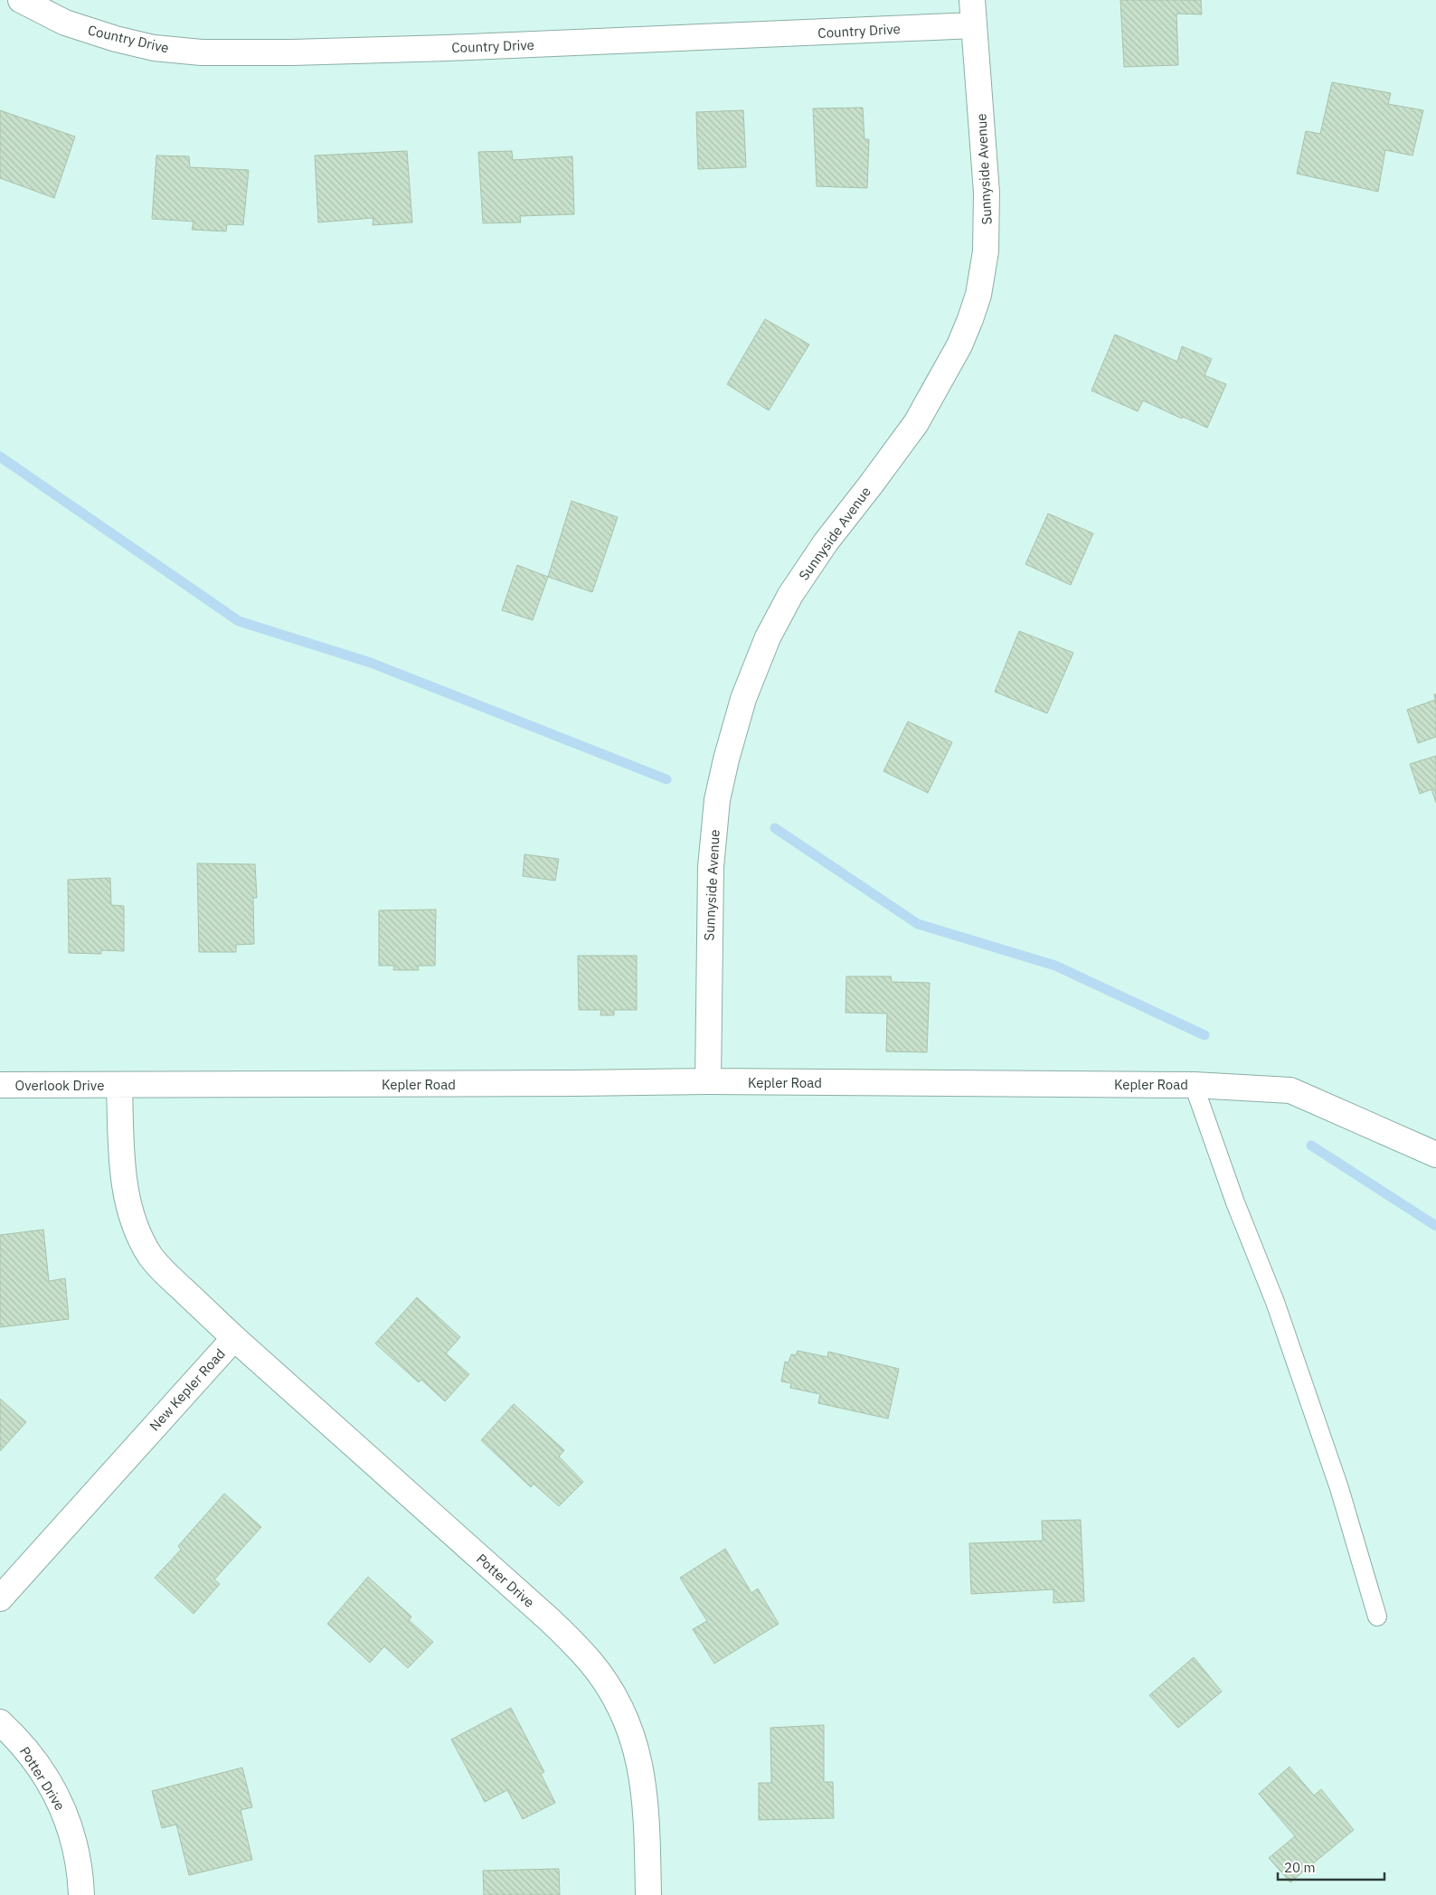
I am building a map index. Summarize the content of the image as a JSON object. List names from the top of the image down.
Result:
{
  "streets": {
    "street": [
      "Country Drive",
      "Sunnyside Avenue",
      "Kepler Road",
      "Overlook Drive",
      "New Kepler Road",
      "Potter Drive"
    ]
  },
  "crossings": [
    ["Country Drive", "Sunnyside Avenue"],
    ["Sunnyside Avenue", "Kepler Road"],
    ["Kepler Road", "Overlook Drive"],
    ["Kepler Road", "New Kepler Road"],
    ["Overlook Drive", "New Kepler Road"],
    ["New Kepler Road", "Potter Drive"]
  ],
  "scale_bar": "20 m"
}
